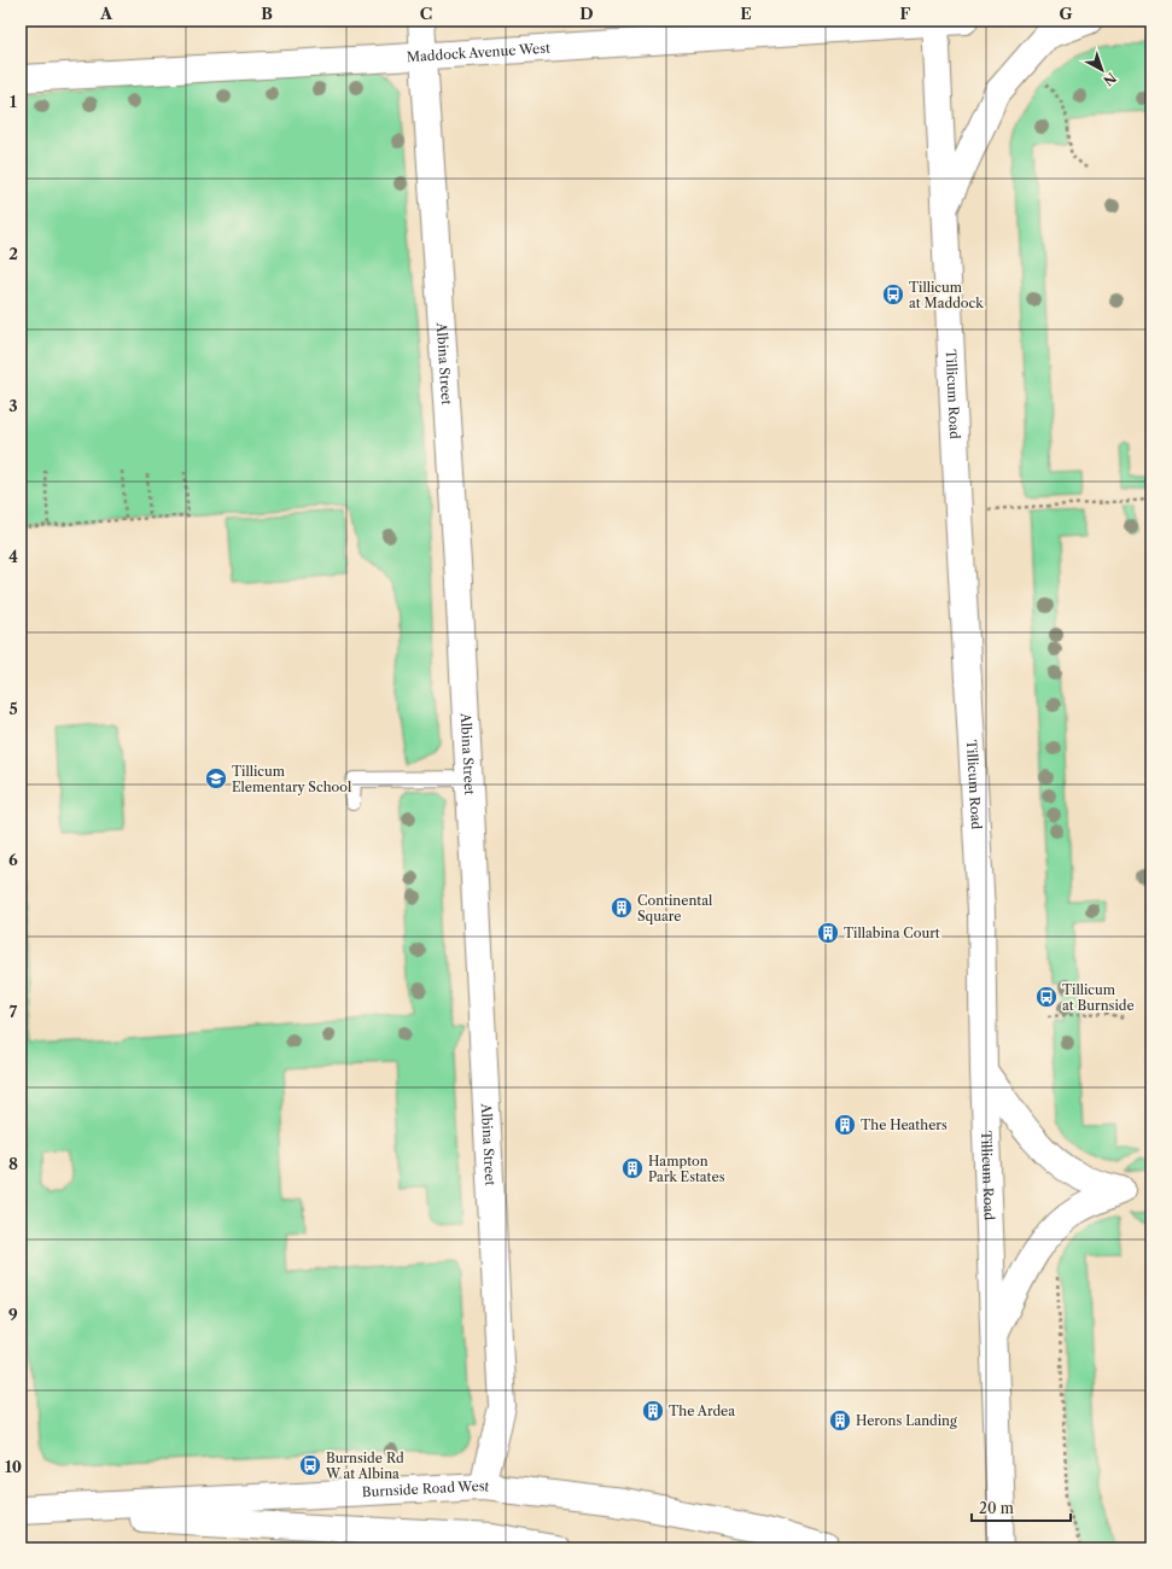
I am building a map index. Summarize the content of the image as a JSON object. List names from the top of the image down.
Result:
{
  "streets": {
    "main road": [
      "Maddock Avenue West",
      "Albina Street",
      "Tillicum Road",
      "Burnside Road West"
    ]
  },
  "crossings": [
    ["Maddock Avenue West", "Albina Street"],
    ["Maddock Avenue West", "Tillicum Road"],
    ["Albina Street", "Burnside Road West"]
  ],
  "places": {
    "bus stop": ["Tillicum at Maddock", "Tillicum at Burnside", "Burnside Rd W at Albina"],
    "school or university": ["Tillicum Elementary School"],
    "building": [
      "Continental Square",
      "Tillabina Court",
      "The Heathers",
      "Hampton Park Estates",
      "The Ardea",
      "Herons Landing"
    ]
  },
  "scale_bar": "20 m",
  "north": "bottom right",
  "grid": {
    "columns": [
      "A",
      "B",
      "C",
      "D",
      "E",
      "F",
      "G"
    ],
    "rows": [
      "1",
      "2",
      "3",
      "4",
      "5",
      "6",
      "7",
      "8",
      "9",
      "10"
    ]
  }
}
